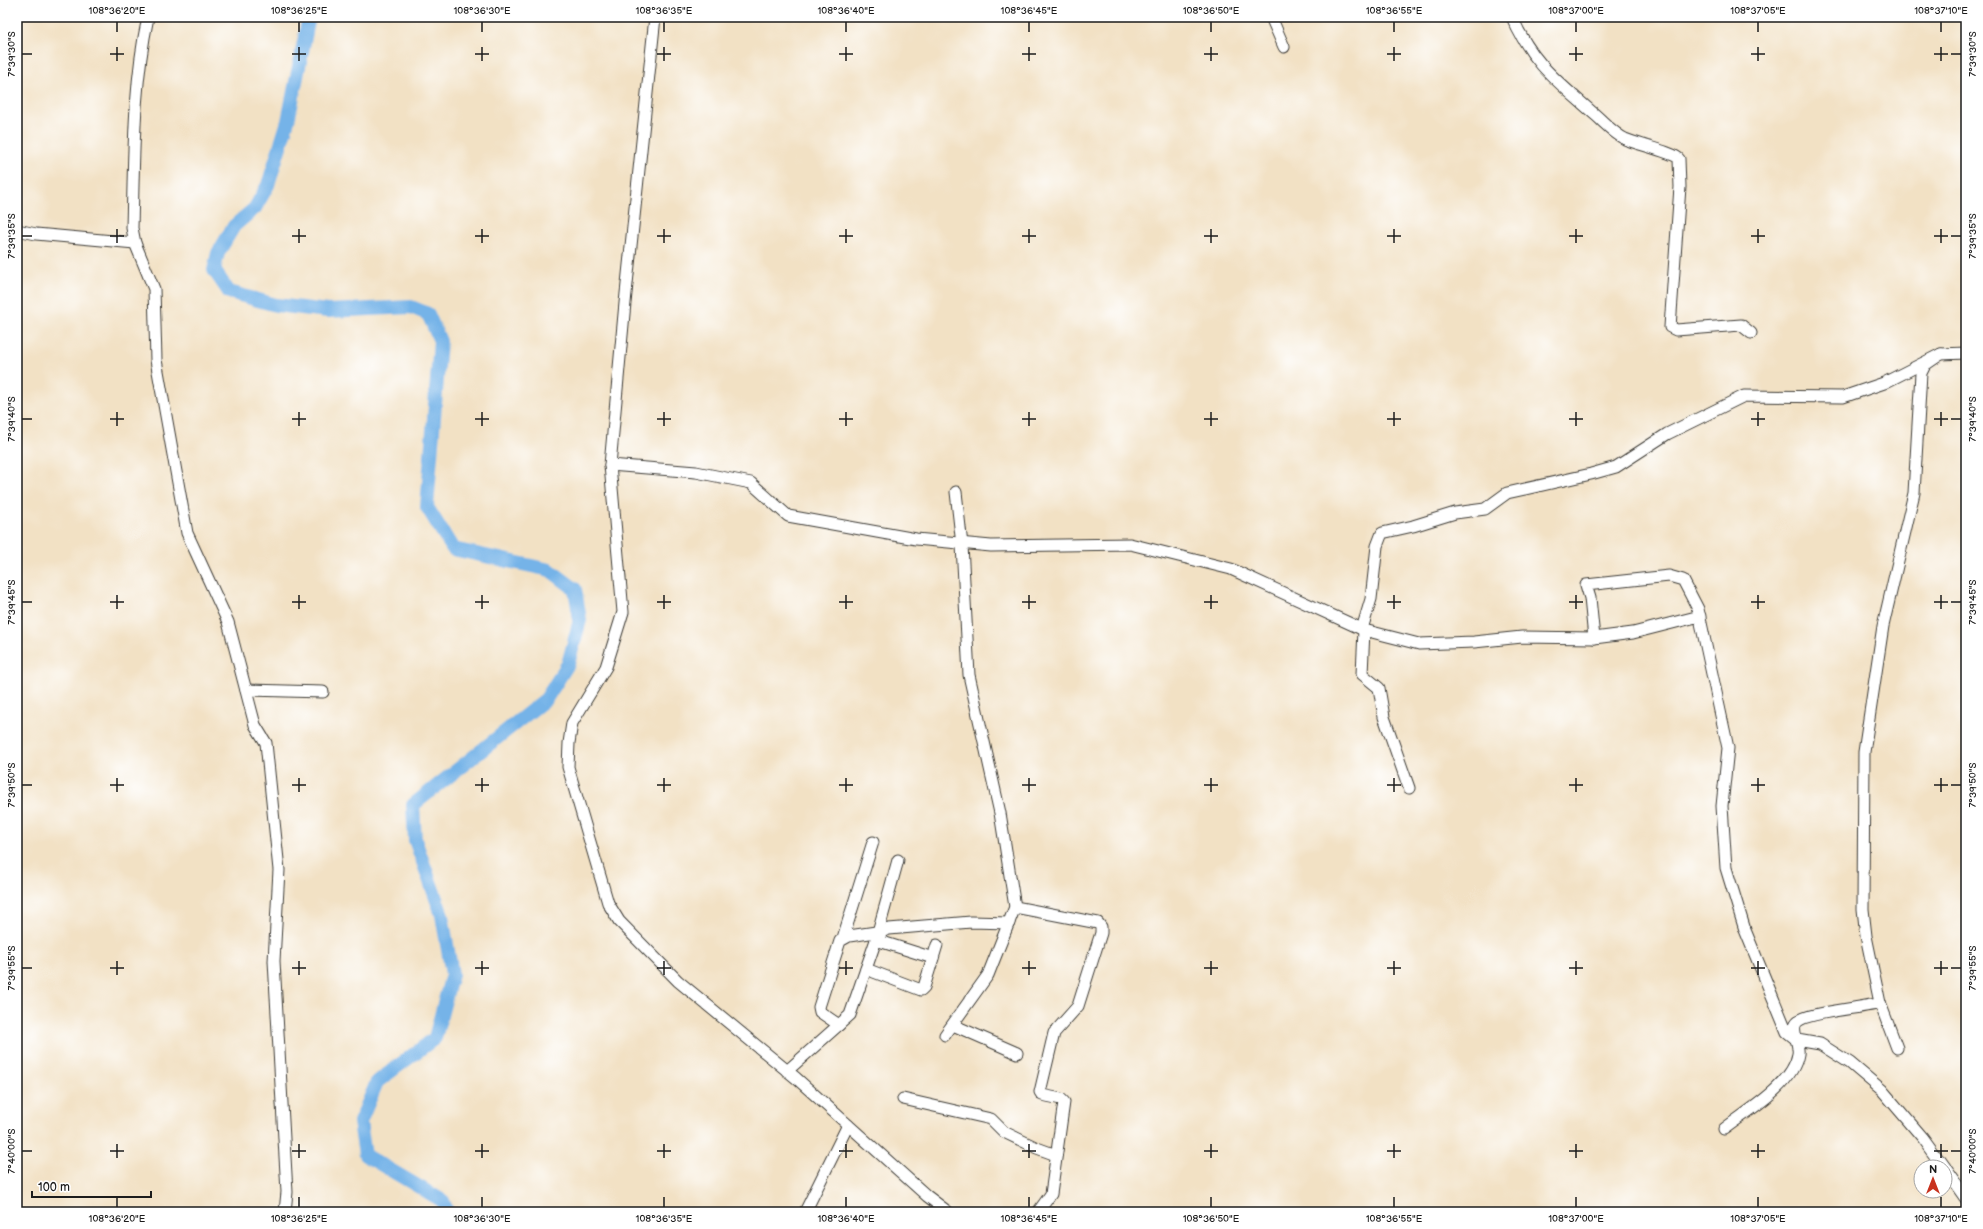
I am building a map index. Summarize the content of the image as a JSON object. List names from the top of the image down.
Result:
{
  "scale_bar": "100 m",
  "north": "top",
  "coordinates": [
    "108°36'20\"E",
    "108°36'25\"E",
    "108°36'30\"E",
    "108°36'35\"E",
    "108°36'40\"E",
    "108°36'45\"E",
    "108°36'50\"E",
    "108°36'55\"E",
    "108°37'00\"E",
    "108°37'05\"E",
    "108°37'10\"E",
    "7°39'30\"S",
    "7°39'35\"S",
    "7°39'40\"S",
    "7°39'45\"S",
    "7°39'50\"S",
    "7°39'55\"S",
    "7°40'00\"S"
  ]
}
